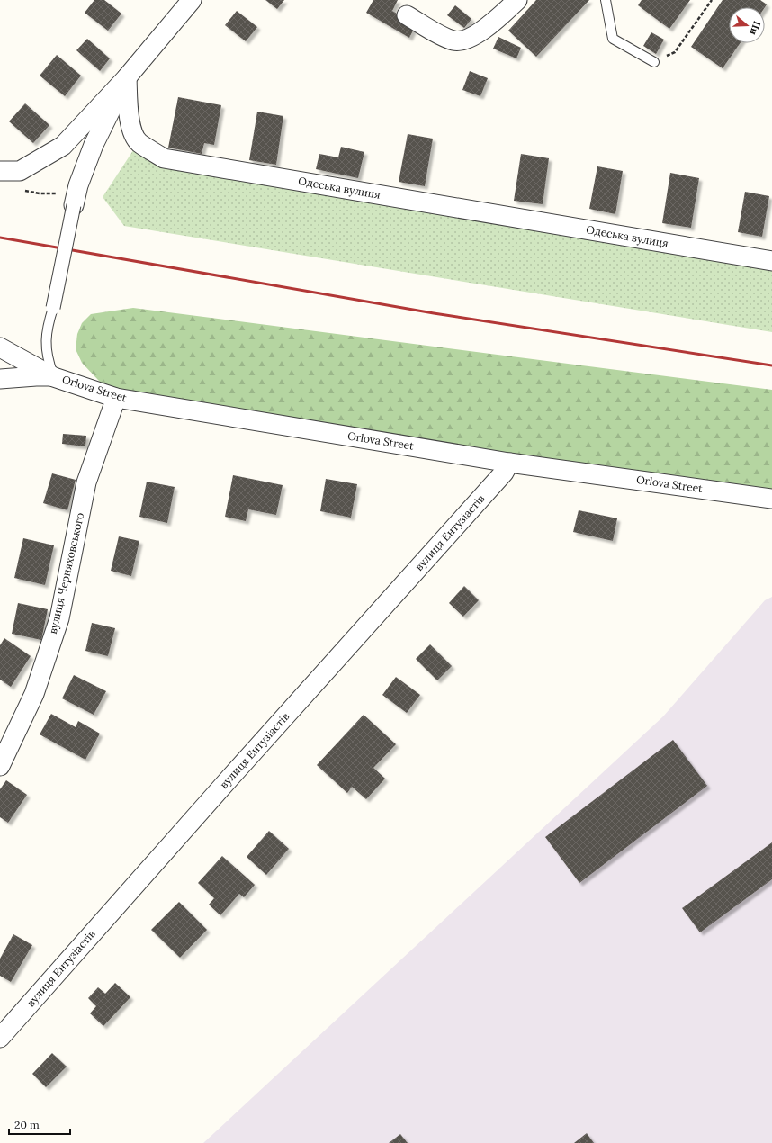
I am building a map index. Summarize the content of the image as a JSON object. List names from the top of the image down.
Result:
{
  "streets": {
    "street": [
      "Одеська вулиця",
      "Orlova Street",
      "вулиця Ентузіастів",
      "вулиця Черняховського"
    ]
  },
  "crossings": [
    ["Orlova Street", "вулиця Ентузіастів"],
    ["Orlova Street", "вулиця Черняховського"]
  ],
  "scale_bar": "20 m",
  "north": "right"
}
